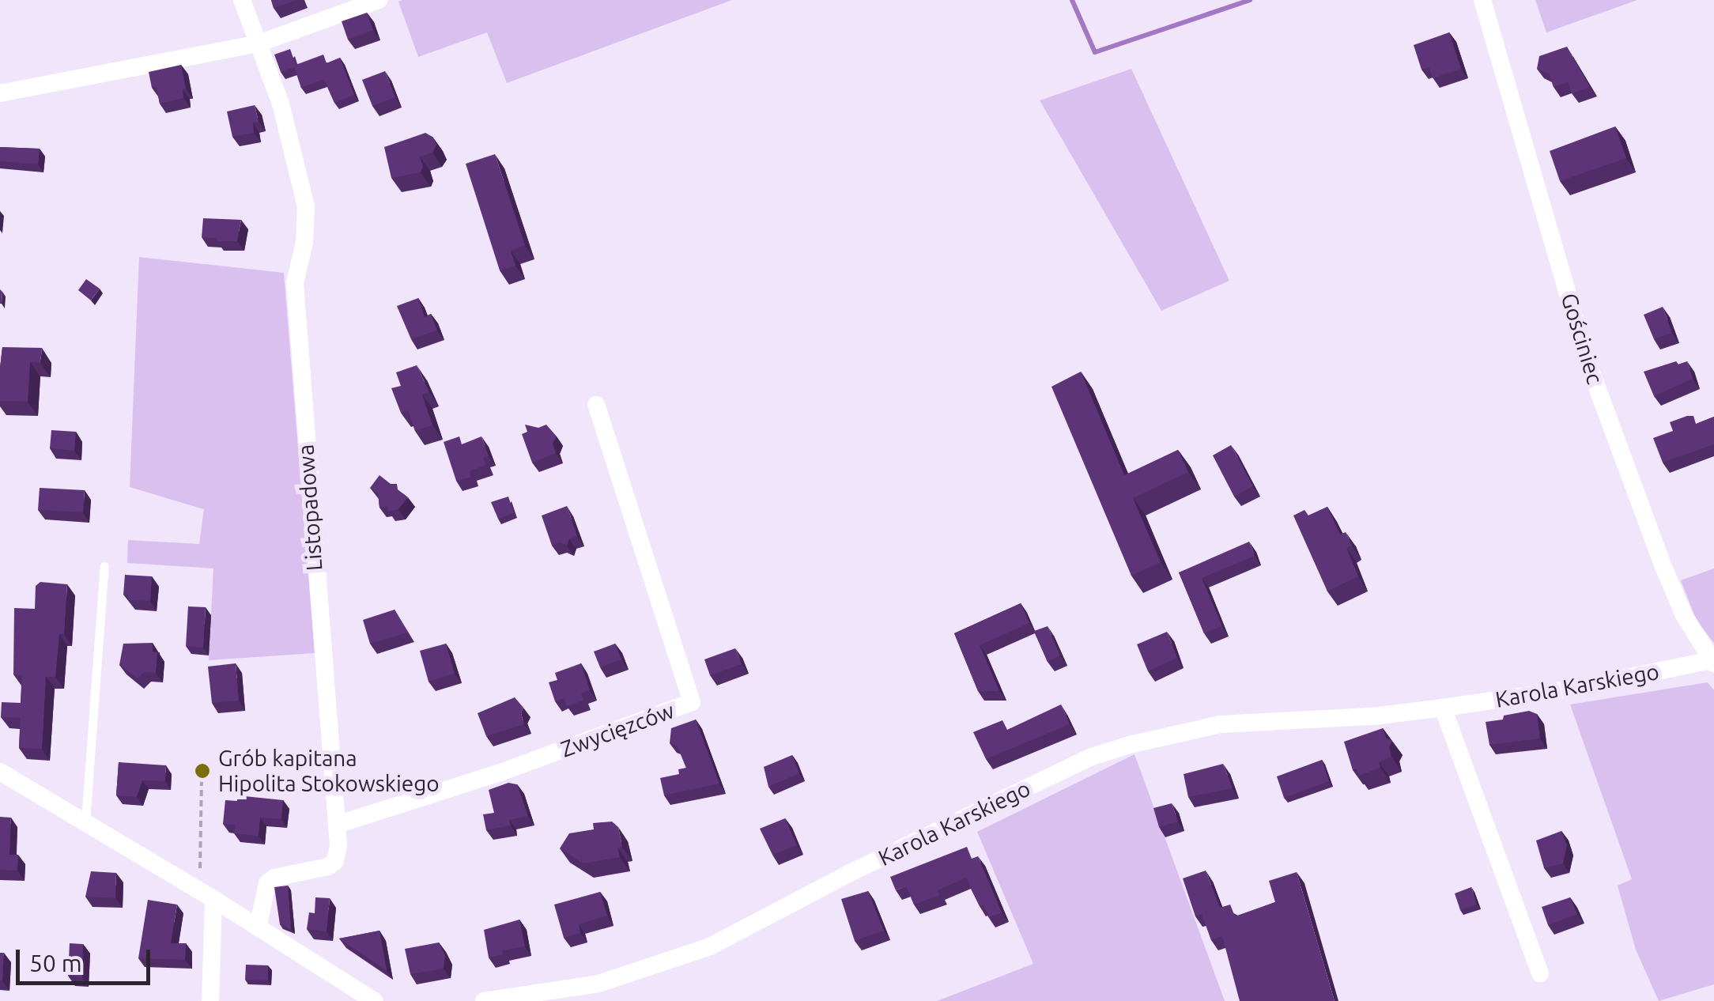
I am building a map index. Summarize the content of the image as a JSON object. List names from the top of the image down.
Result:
{
  "streets": {
    "street": [
      "Gościniec",
      "Listopadowa",
      "Karola Karskiego",
      "Zwycięzców"
    ]
  },
  "crossings": [
    ["Gościniec", "Karola Karskiego"],
    ["Listopadowa", "Zwycięzców"]
  ],
  "places": ["Grób kapitana Hipolita Stokowskiego"],
  "scale_bar": "50 m"
}
